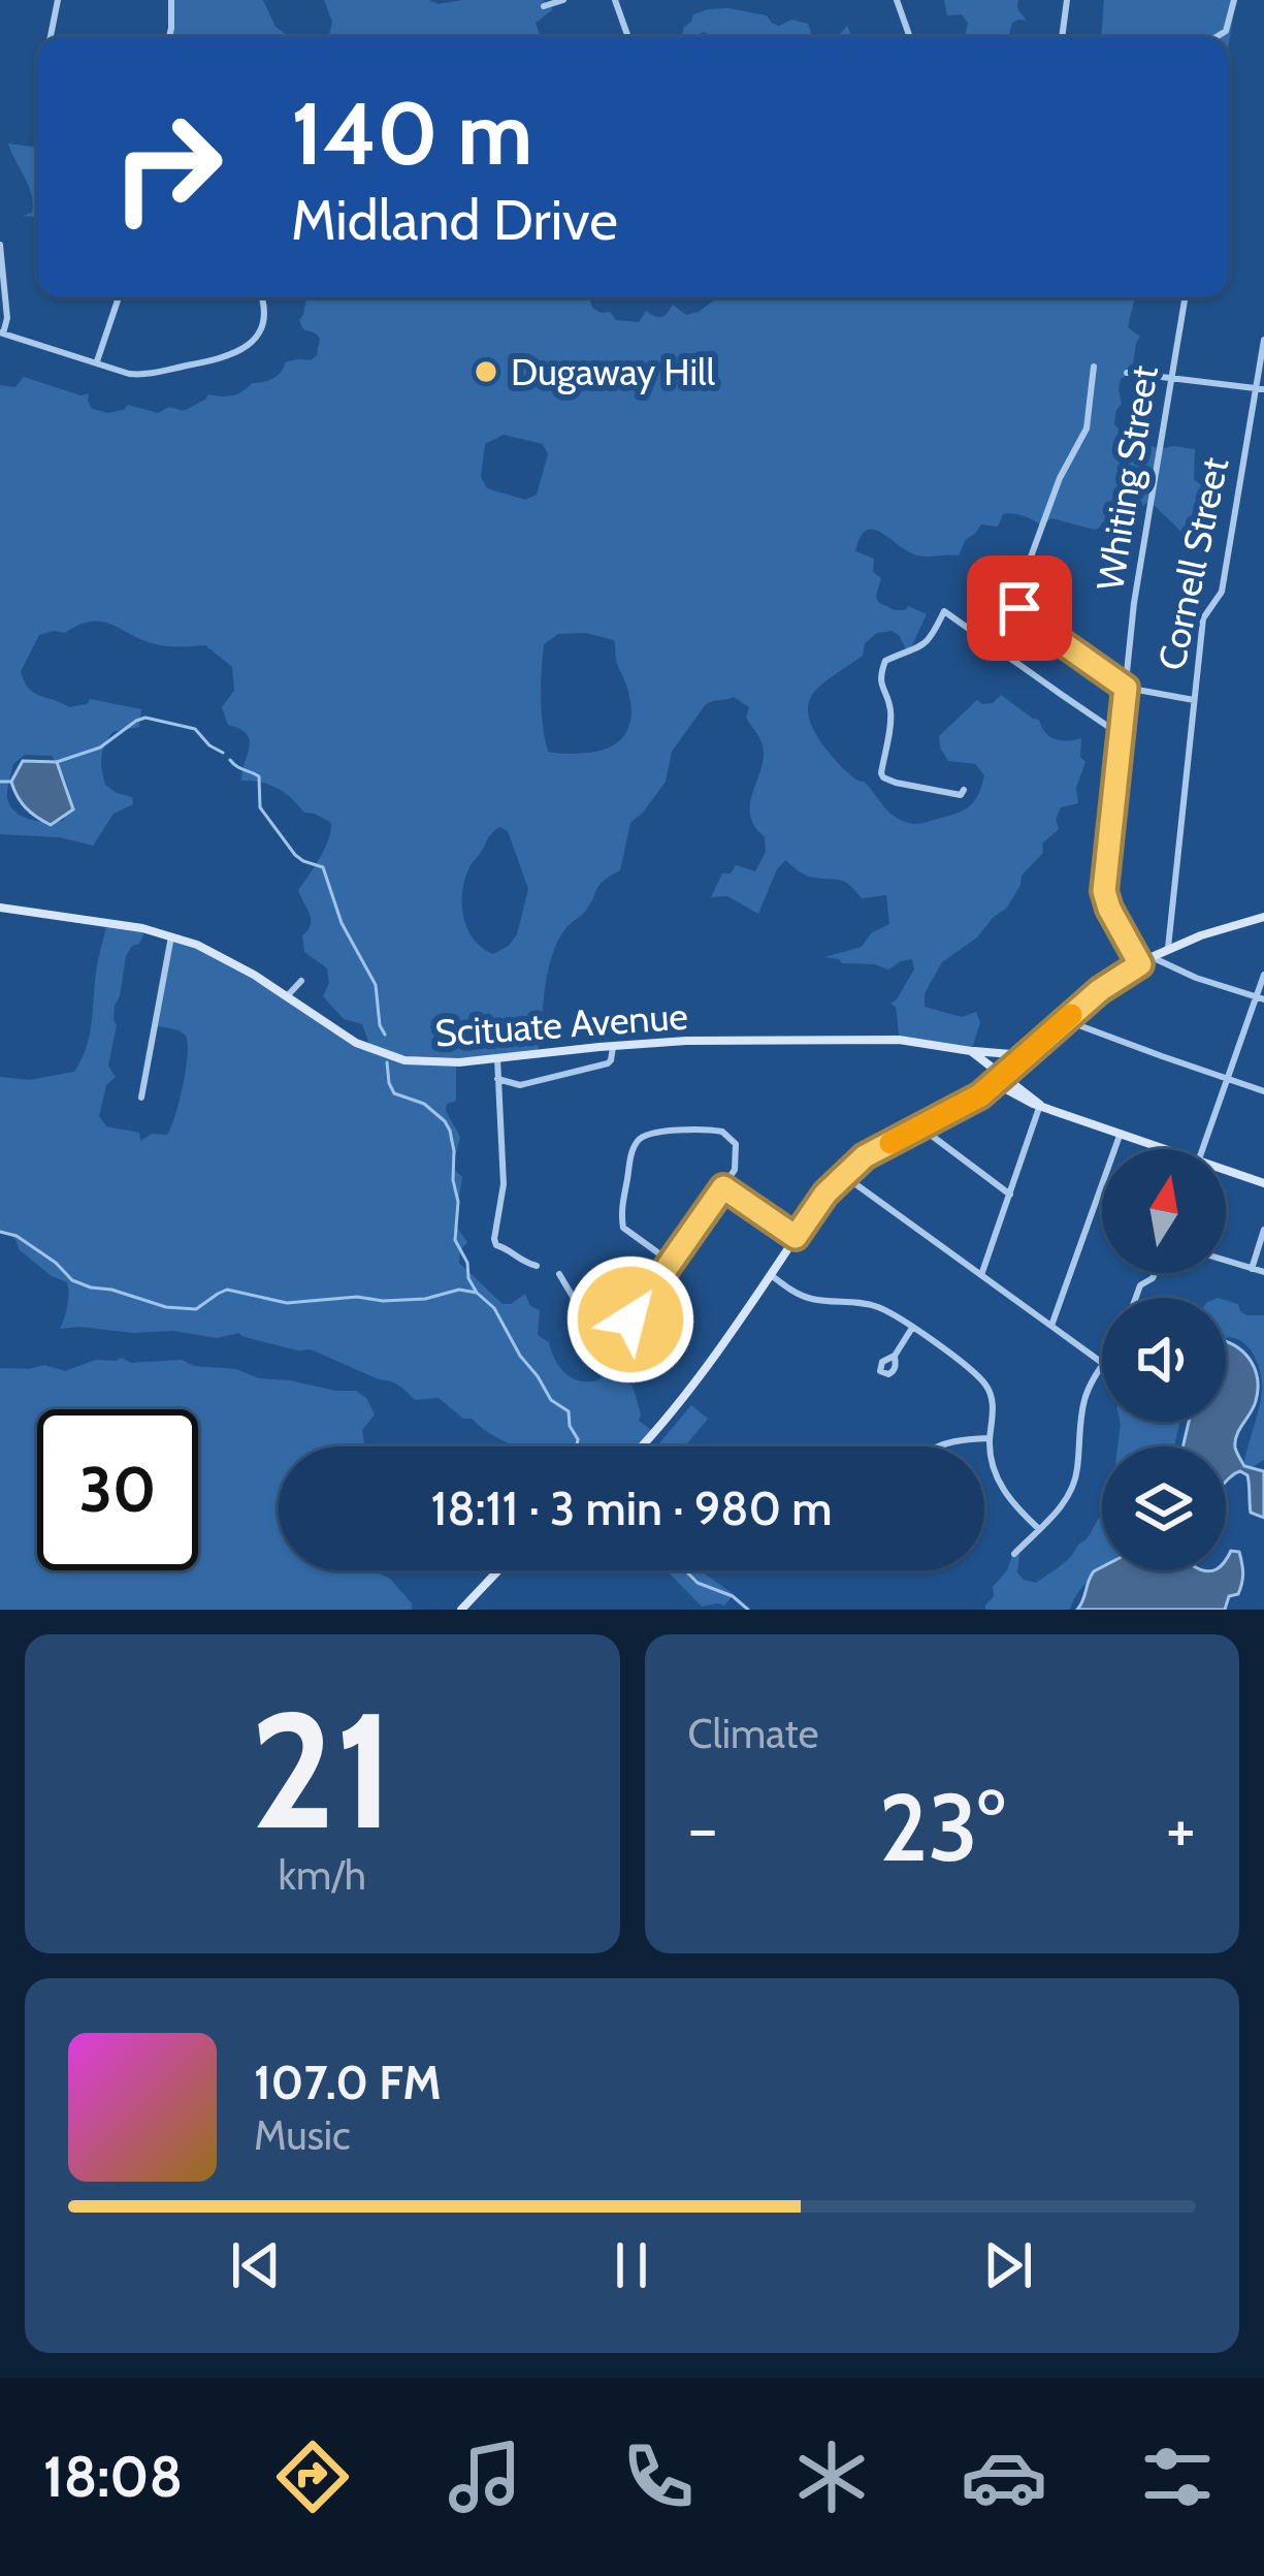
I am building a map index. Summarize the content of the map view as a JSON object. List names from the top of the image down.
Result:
{
  "streets": {
    "main road": ["Scituate Avenue"],
    "street": ["Whiting Street", "Cornell Street"]
  },
  "places": ["Dugaway Hill"],
  "north": "top",
  "page": {
    "turn": ["140 m", "Midland Drive"],
    "limit": "30",
    "trip": "18:11 · 3 min · 980 m",
    "tile": [
      ["21", "km/h"],
      "Climate"
    ],
    "heat": ["−", "23°", "+"],
    "song": ["107.0 FM", "Music"],
    "tabs": "18:08"
  }
}
